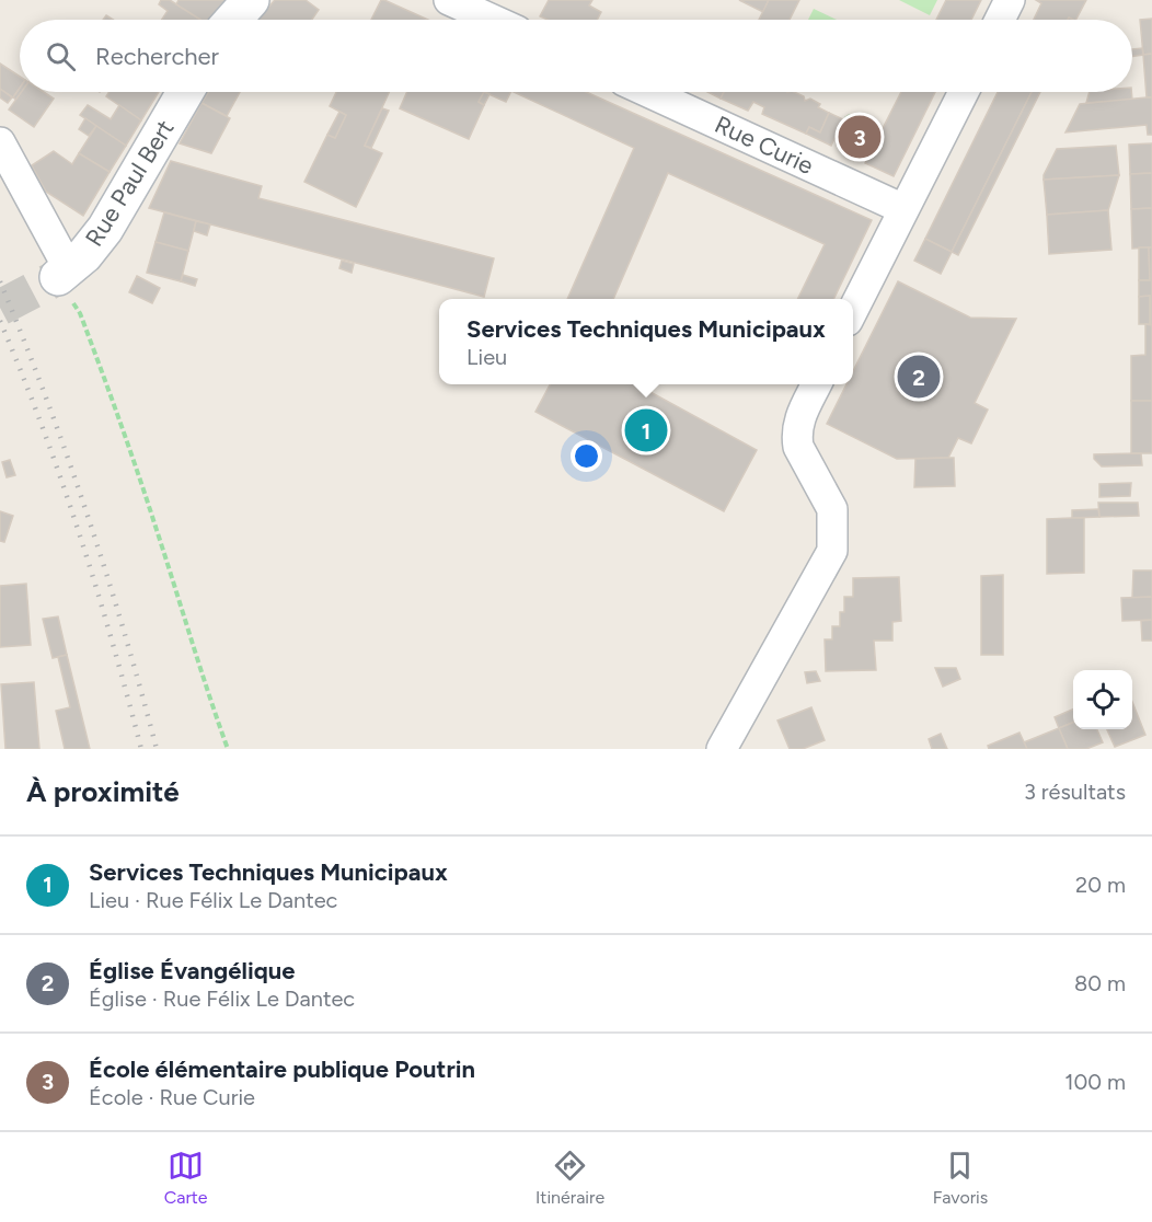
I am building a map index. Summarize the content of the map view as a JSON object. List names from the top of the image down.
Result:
{
  "streets": {
    "main road": ["Rue Paul Bert"],
    "street": ["Rue Curie"]
  },
  "page": {
    "search": "Rechercher",
    "pins": ["3", "2", "1"],
    "popup": ["Services Techniques Municipaux", "Lieu"],
    "heading": ["À proximité", "3 résultats"],
    "list": [
      {
        "mark": "1",
        "name": "Services Techniques Municipaux",
        "note": "Lieu · Rue Félix Le Dantec",
        "value": "20 m"
      },
      {
        "mark": "2",
        "name": "Église Évangélique",
        "note": "Église · Rue Félix Le Dantec",
        "value": "80 m"
      },
      {
        "mark": "3",
        "name": "École élémentaire publique Poutrin",
        "note": "École · Rue Curie",
        "value": "100 m"
      }
    ],
    "nav": ["Carte", "Itinéraire", "Favoris"]
  }
}
